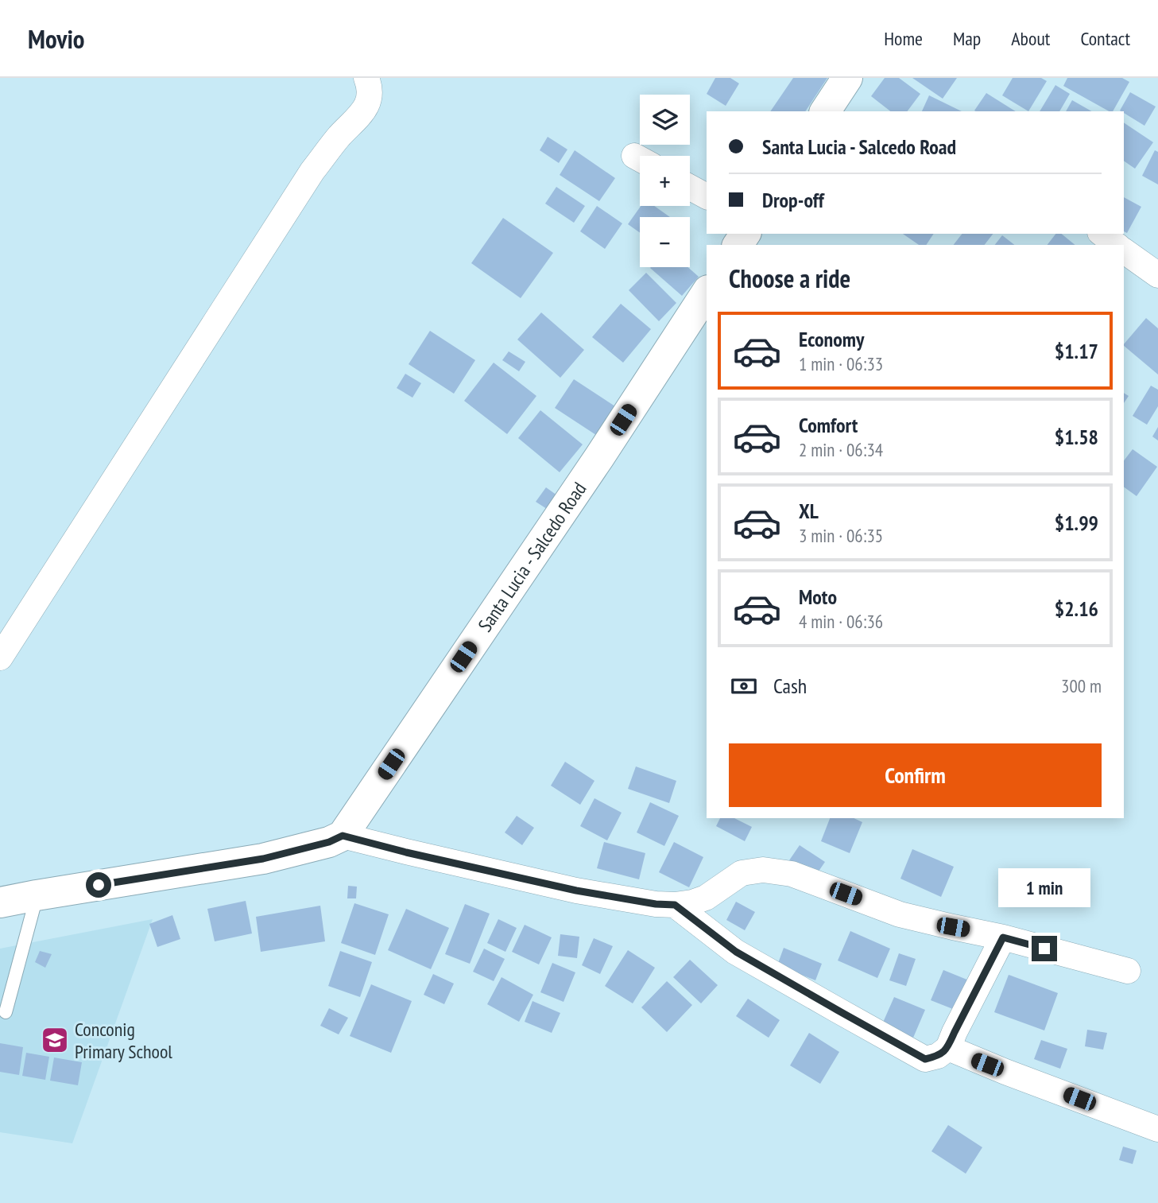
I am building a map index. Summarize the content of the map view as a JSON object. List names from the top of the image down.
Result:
{
  "streets": {
    "main road": ["Santa Lucia - Salcedo Road"]
  },
  "places": {
    "school or university": ["Conconig Primary School"]
  },
  "page": {
    "header": "Movio",
    "nav": [
      "Home",
      "Map",
      "About",
      "Contact"
    ],
    "map_buttons": ["+", "−"],
    "banner": ["Santa Lucia - Salcedo Road", "Drop-off"],
    "heading": "Choose a ride",
    "list": [
      {
        "name": "Economy",
        "note": "1 min · 06:33",
        "value": "$1.17"
      },
      {
        "name": "Comfort",
        "note": "2 min · 06:34",
        "value": "$1.58"
      },
      {
        "name": "XL",
        "note": "3 min · 06:35",
        "value": "$1.99"
      },
      {
        "name": "Moto",
        "note": "4 min · 06:36",
        "value": "$2.16"
      }
    ],
    "pay": ["Cash", "300 m"],
    "buttons": "Confirm",
    "bubble": "1 min"
  }
}
